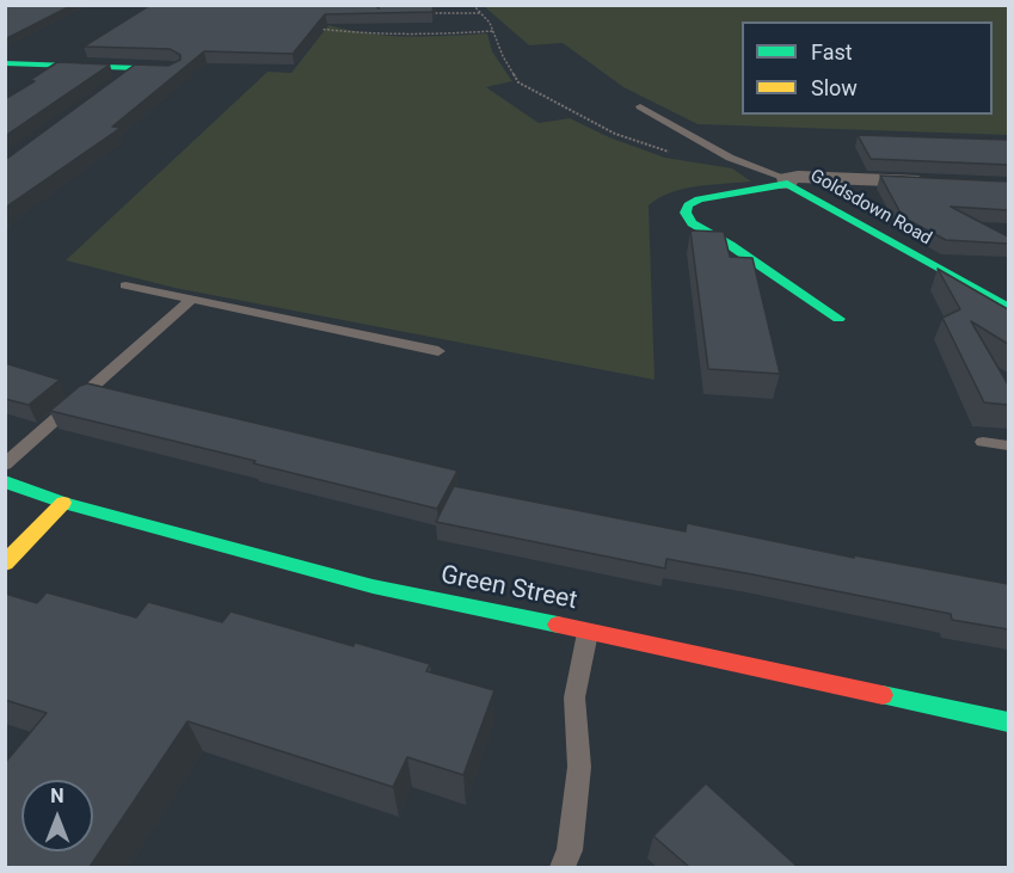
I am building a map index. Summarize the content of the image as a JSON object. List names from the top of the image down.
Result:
{
  "streets": {
    "street": ["Goldsdown Road", "Green Street"]
  },
  "legend": ["Fast", "Slow"],
  "north": "top"
}
